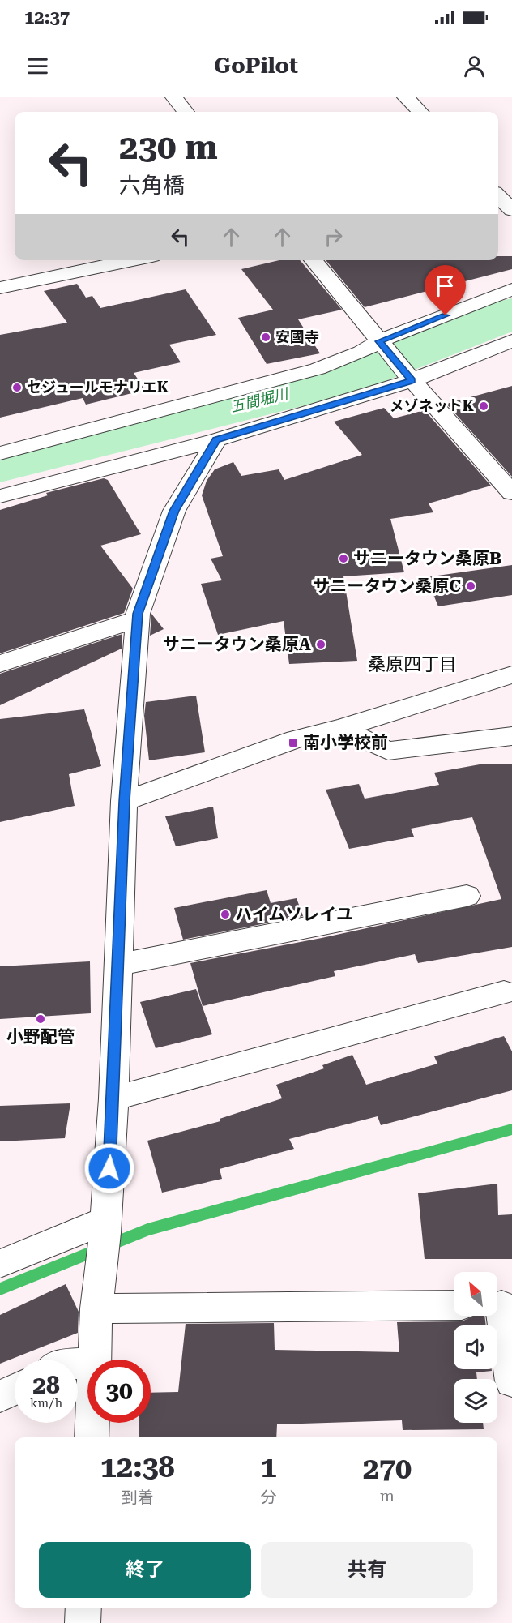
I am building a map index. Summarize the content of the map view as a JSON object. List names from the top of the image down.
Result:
{
  "districts": ["桑原四丁目"],
  "water": ["五間堀川"],
  "places": {
    "other": [
      "安國寺",
      "セジュールモナリエK",
      "メゾネットK",
      "サニータウン桑原B",
      "サニータウン桑原C",
      "サニータウン桑原A",
      "ハイムソレイユ",
      "小野配管"
    ],
    "transit": ["南小学校前"]
  },
  "north": "top left",
  "page": {
    "status": "12:37",
    "header": "GoPilot",
    "turn": ["230 m", "六角橋"],
    "speed": "28 km/h",
    "limit": "30",
    "eta": [
      "12:38",
      "到着",
      "1",
      "分",
      "270",
      "m"
    ],
    "buttons": ["終了", "共有"]
  }
}
